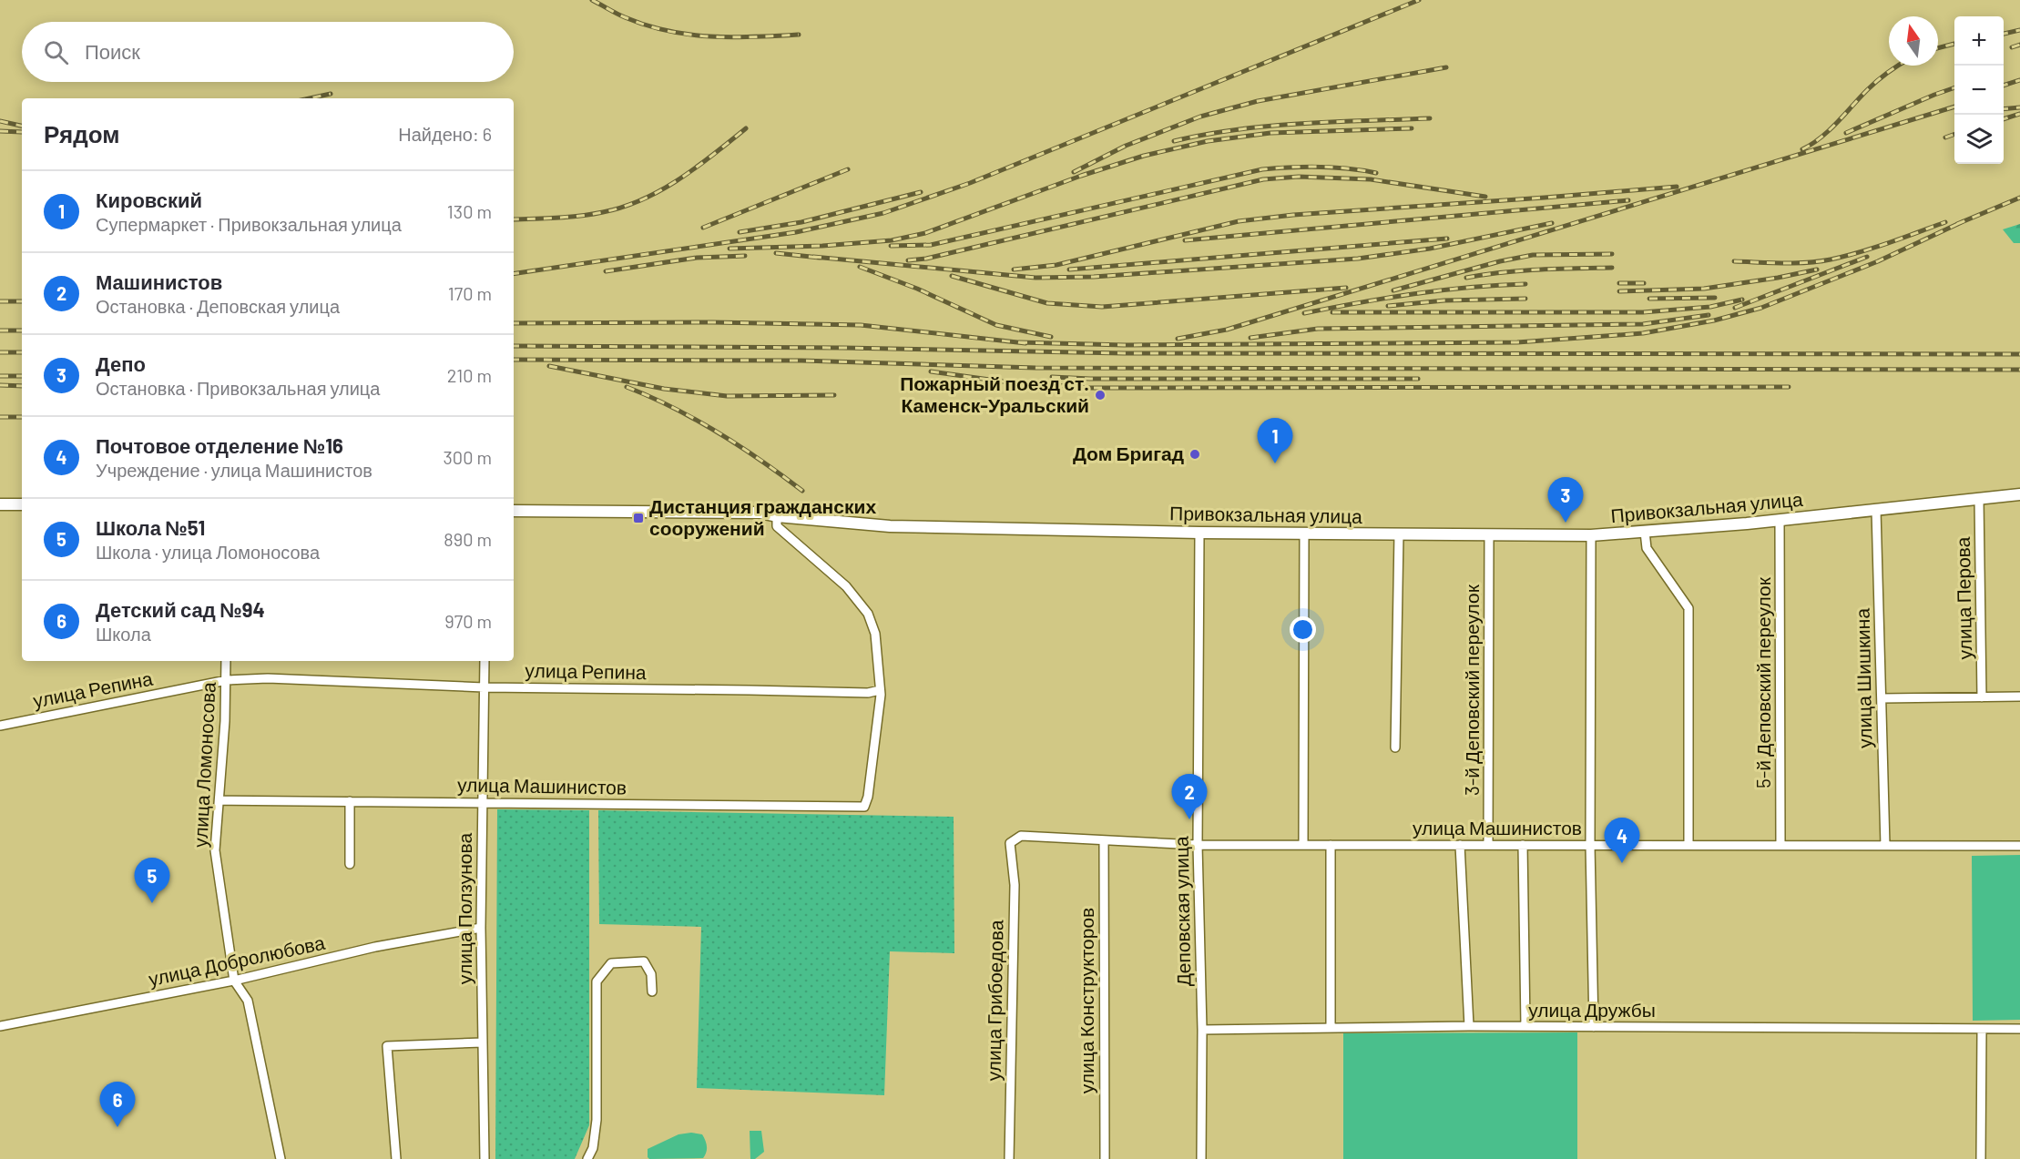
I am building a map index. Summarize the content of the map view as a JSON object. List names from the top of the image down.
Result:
{
  "streets": {
    "street": [
      "Привокзальная улица",
      "улица Перова",
      "улица Репина",
      "улица Шишкина",
      "5-й Деповский переулок",
      "3-й Деповский переулок",
      "улица Ломоносова",
      "улица Машинистов",
      "улица Ползунова",
      "Деповская улица",
      "улица Добролюбова",
      "улица Грибоедова",
      "улица Конструкторов",
      "улица Дружбы"
    ]
  },
  "crossings": [
    ["Привокзальная улица", "улица Перова"],
    ["Привокзальная улица", "улица Шишкина"],
    ["Привокзальная улица", "5-й Деповский переулок"],
    ["Привокзальная улица", "3-й Деповский переулок"],
    ["Привокзальная улица", "Деповская улица"],
    ["улица Репина", "улица Ломоносова"],
    ["улица Репина", "улица Машинистов"],
    ["улица Репина", "улица Ползунова"],
    ["улица Шишкина", "улица Машинистов"],
    ["5-й Деповский переулок", "улица Машинистов"],
    ["3-й Деповский переулок", "улица Машинистов"],
    ["улица Ломоносова", "улица Машинистов"],
    ["улица Ломоносова", "улица Добролюбова"],
    ["улица Машинистов", "улица Ползунова"],
    ["улица Машинистов", "Деповская улица"],
    ["улица Машинистов", "улица Грибоедова"],
    ["улица Машинистов", "улица Конструкторов"],
    ["улица Ползунова", "улица Добролюбова"],
    ["Деповская улица", "улица Дружбы"]
  ],
  "places": {
    "other": ["Пожарный поезд ст. Каменск-Уральский", "Дом Бригад"],
    "transit": ["Дистанция гражданских сооружений"]
  },
  "north": "top",
  "page": {
    "map_buttons": ["+", "−"],
    "search": "Поиск",
    "heading": ["Рядом", "Найдено: 6"],
    "list": [
      {
        "mark": "1",
        "name": "Кировский",
        "note": "Супермаркет · Привокзальная улица",
        "value": "130 m"
      },
      {
        "mark": "2",
        "name": "Машинистов",
        "note": "Остановка · Деповская улица",
        "value": "170 m"
      },
      {
        "mark": "3",
        "name": "Депо",
        "note": "Остановка · Привокзальная улица",
        "value": "210 m"
      },
      {
        "mark": "4",
        "name": "Почтовое отделение №16",
        "note": "Учреждение · улица Машинистов",
        "value": "300 m"
      },
      {
        "mark": "5",
        "name": "Школа №51",
        "note": "Школа · улица Ломоносова",
        "value": "890 m"
      },
      {
        "mark": "6",
        "name": "Детский сад №94",
        "note": "Школа",
        "value": "970 m"
      }
    ],
    "pins": [
      "1",
      "3",
      "2",
      "4",
      "5",
      "6"
    ]
  }
}
